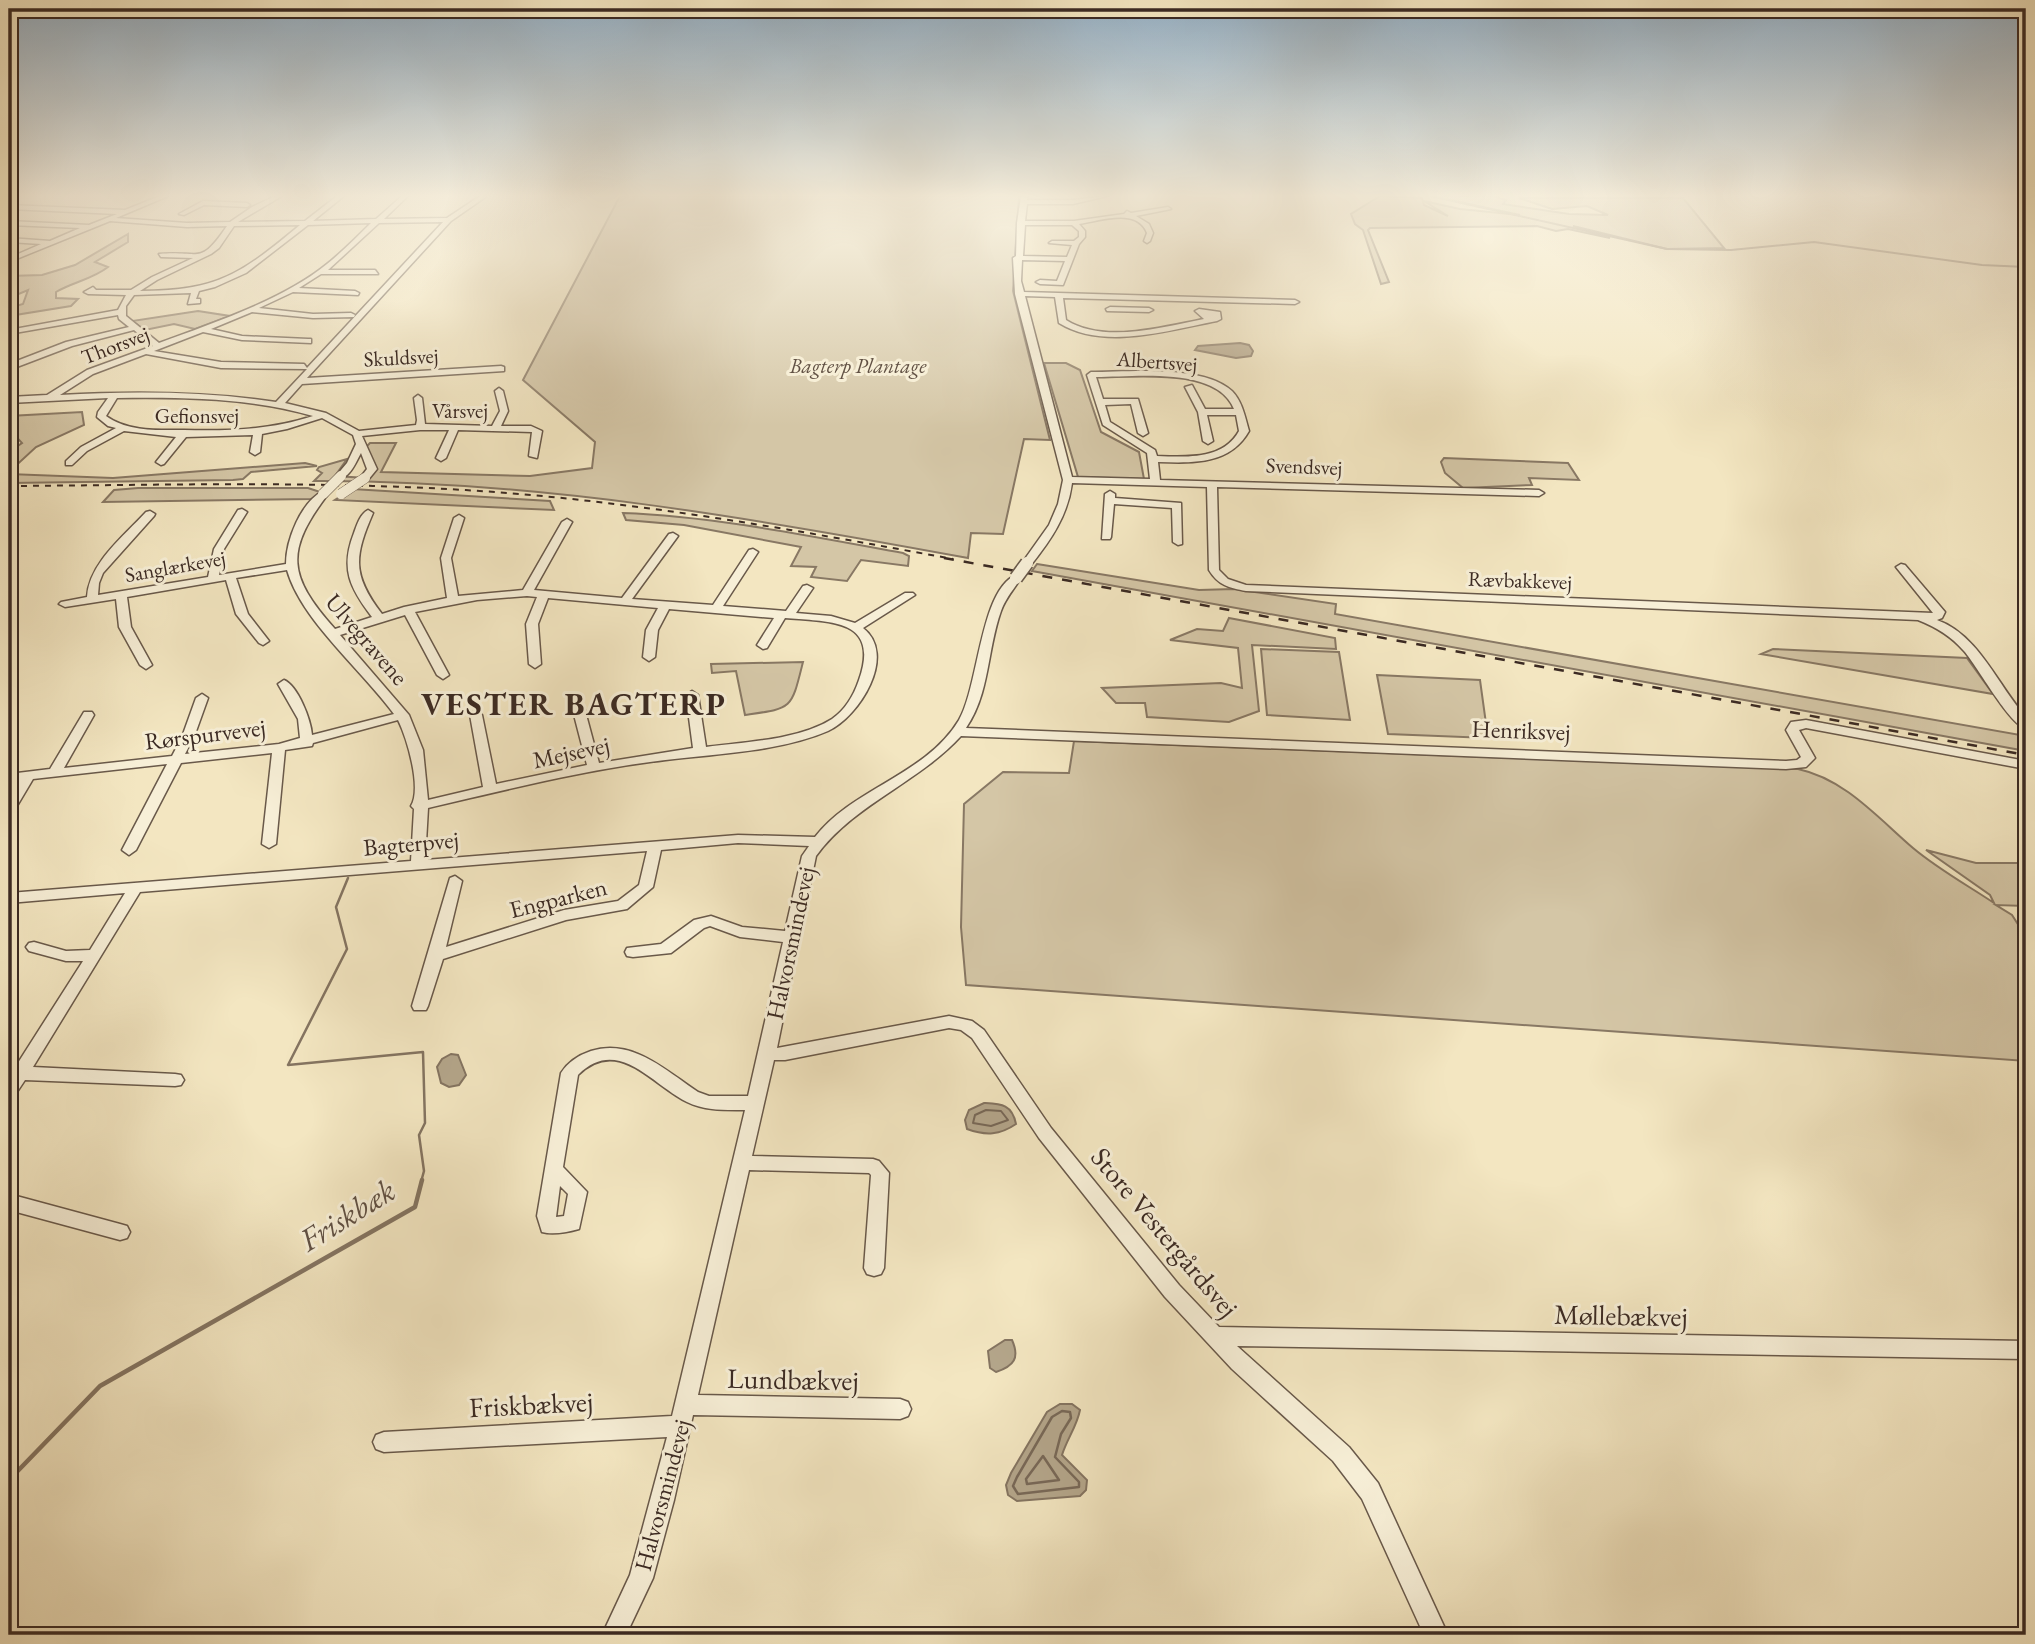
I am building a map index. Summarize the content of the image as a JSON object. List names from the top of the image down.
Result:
{
  "streets": {
    "street": [
      "Thorsvej",
      "Skuldsvej",
      "Albertsvej",
      "Vårsvej",
      "Gefionsvej",
      "Svendsvej",
      "Sanglærkevej",
      "Rævbakkevej",
      "Ulvegravene",
      "Henriksvej",
      "Rørspurvevej",
      "Mejsevej",
      "Bagterpvej",
      "Engparken",
      "Halvorsmindevej",
      "Store Vestergårdsvej",
      "Møllebækvej",
      "Lundbækvej",
      "Friskbækvej"
    ]
  },
  "crossings": [
    ["Svendsvej", "Rævbakkevej"],
    ["Svendsvej", "Halvorsmindevej"],
    ["Sanglærkevej", "Ulvegravene"],
    ["Ulvegravene", "Rørspurvevej"],
    ["Ulvegravene", "Mejsevej"],
    ["Ulvegravene", "Bagterpvej"],
    ["Henriksvej", "Halvorsmindevej"],
    ["Bagterpvej", "Engparken"],
    ["Bagterpvej", "Halvorsmindevej"],
    ["Halvorsmindevej", "Store Vestergårdsvej"],
    ["Halvorsmindevej", "Lundbækvej"],
    ["Halvorsmindevej", "Friskbækvej"],
    ["Store Vestergårdsvej", "Møllebækvej"]
  ],
  "districts": ["VESTER BAGTERP"],
  "water": ["Friskbæk"],
  "parks": ["Bagterp Plantage"]
}
